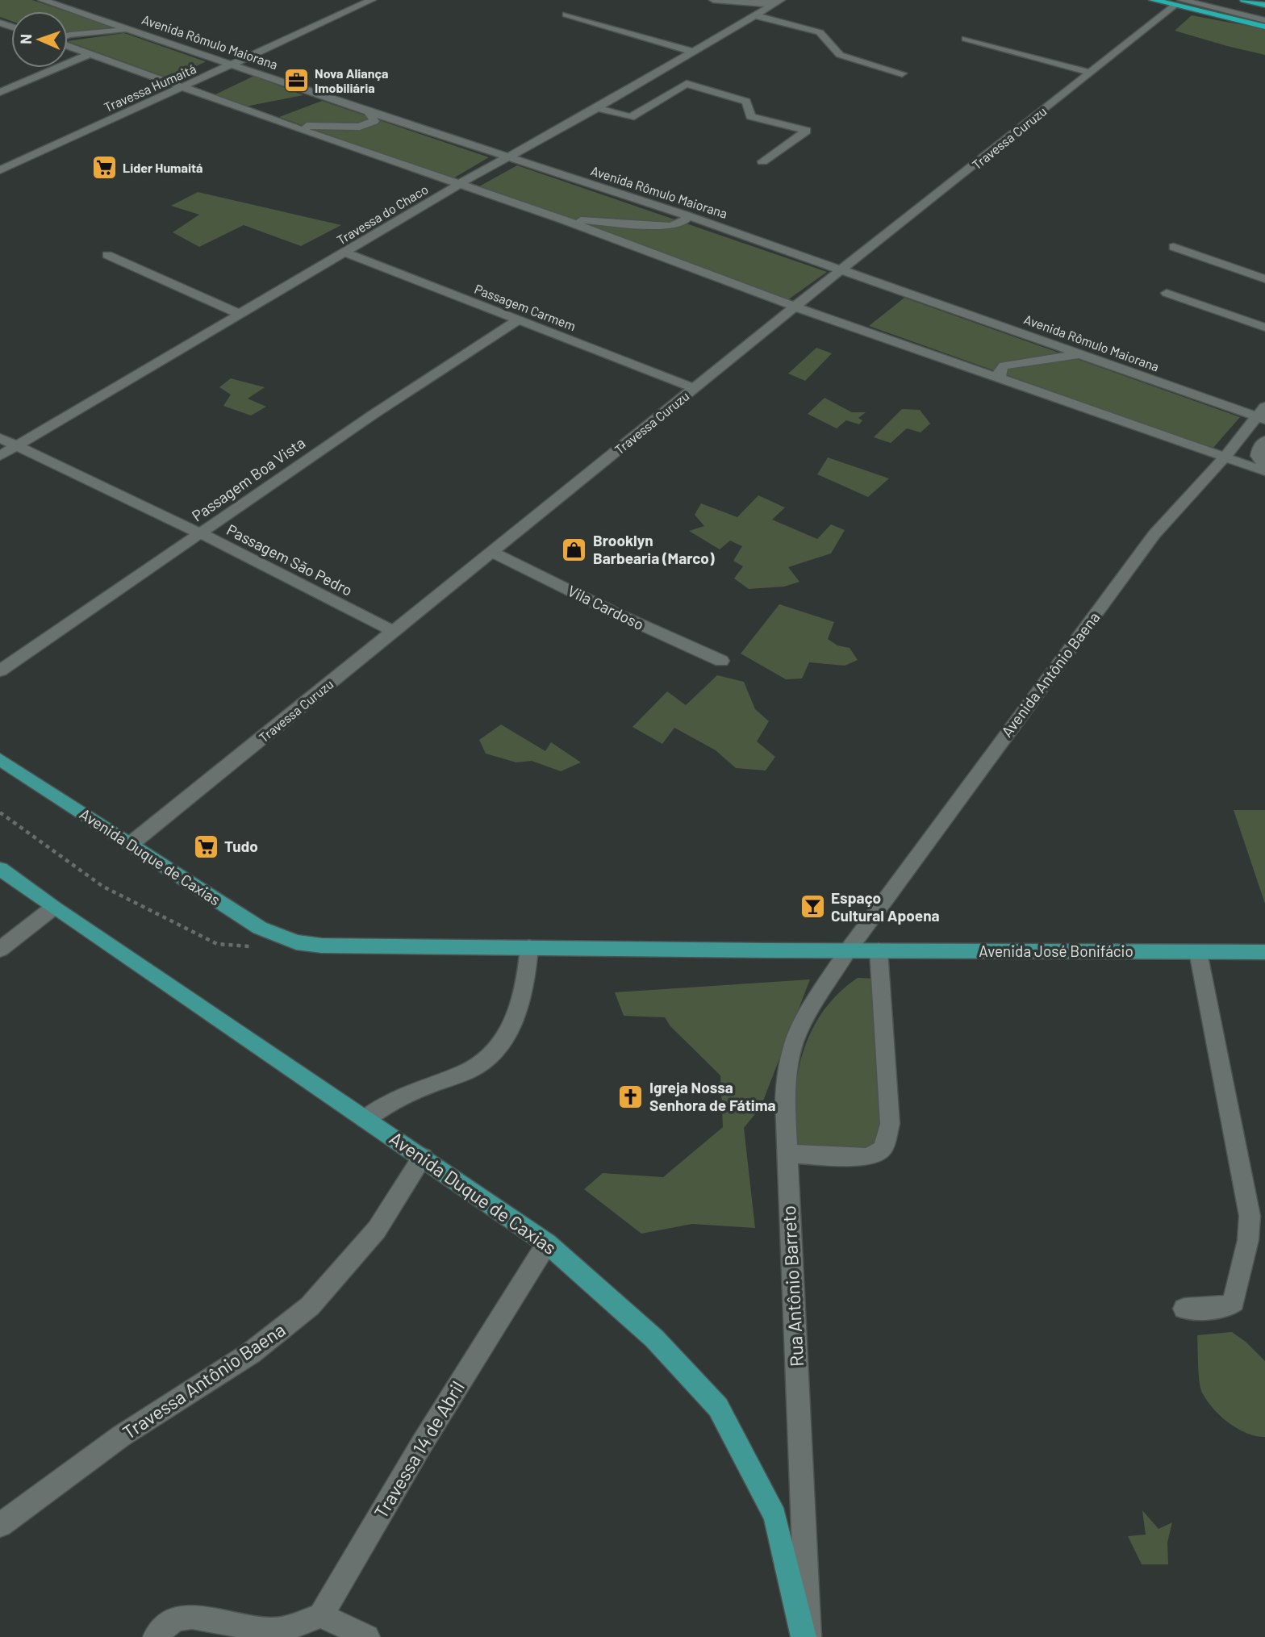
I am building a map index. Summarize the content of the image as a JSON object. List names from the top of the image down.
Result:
{
  "streets": {
    "main road": ["Avenida Duque de Caxias", "Avenida José Bonifácio"],
    "street": [
      "Avenida Rômulo Maiorana",
      "Travessa Humaitá",
      "Travessa Curuzu",
      "Travessa do Chaco",
      "Passagem Carmem",
      "Passagem Boa Vista",
      "Passagem São Pedro",
      "Vila Cardoso",
      "Avenida Antônio Baena",
      "Rua Antônio Barreto",
      "Travessa Antônio Baena",
      "Travessa 14 de Abril"
    ]
  },
  "crossings": [
    ["Avenida Rômulo Maiorana", "Travessa Humaitá"],
    ["Avenida Rômulo Maiorana", "Travessa Curuzu"],
    ["Avenida Rômulo Maiorana", "Travessa do Chaco"],
    ["Avenida Rômulo Maiorana", "Avenida Antônio Baena"],
    ["Travessa Curuzu", "Passagem Carmem"],
    ["Travessa Curuzu", "Passagem São Pedro"],
    ["Travessa Curuzu", "Vila Cardoso"],
    ["Travessa Curuzu", "Avenida Duque de Caxias"],
    ["Travessa do Chaco", "Passagem Carmem"],
    ["Travessa do Chaco", "Passagem São Pedro"],
    ["Passagem Carmem", "Passagem Boa Vista"],
    ["Passagem Boa Vista", "Passagem São Pedro"],
    ["Avenida Antônio Baena", "Avenida Duque de Caxias"],
    ["Avenida Antônio Baena", "Avenida José Bonifácio"],
    ["Avenida Antônio Baena", "Rua Antônio Barreto"],
    ["Avenida Duque de Caxias", "Avenida José Bonifácio"],
    ["Avenida Duque de Caxias", "Rua Antônio Barreto"],
    ["Avenida Duque de Caxias", "Travessa Antônio Baena"],
    ["Avenida Duque de Caxias", "Travessa 14 de Abril"],
    ["Avenida José Bonifácio", "Rua Antônio Barreto"]
  ],
  "places": {
    "office": ["Nova Aliança Imobiliária"],
    "supermarket": ["Lider Humaitá", "Tudo"],
    "shop": ["Brooklyn Barbearia (Marco)"],
    "bar": ["Espaço Cultural Apoena"],
    "church": ["Igreja Nossa Senhora de Fátima"]
  },
  "north": "left"
}
